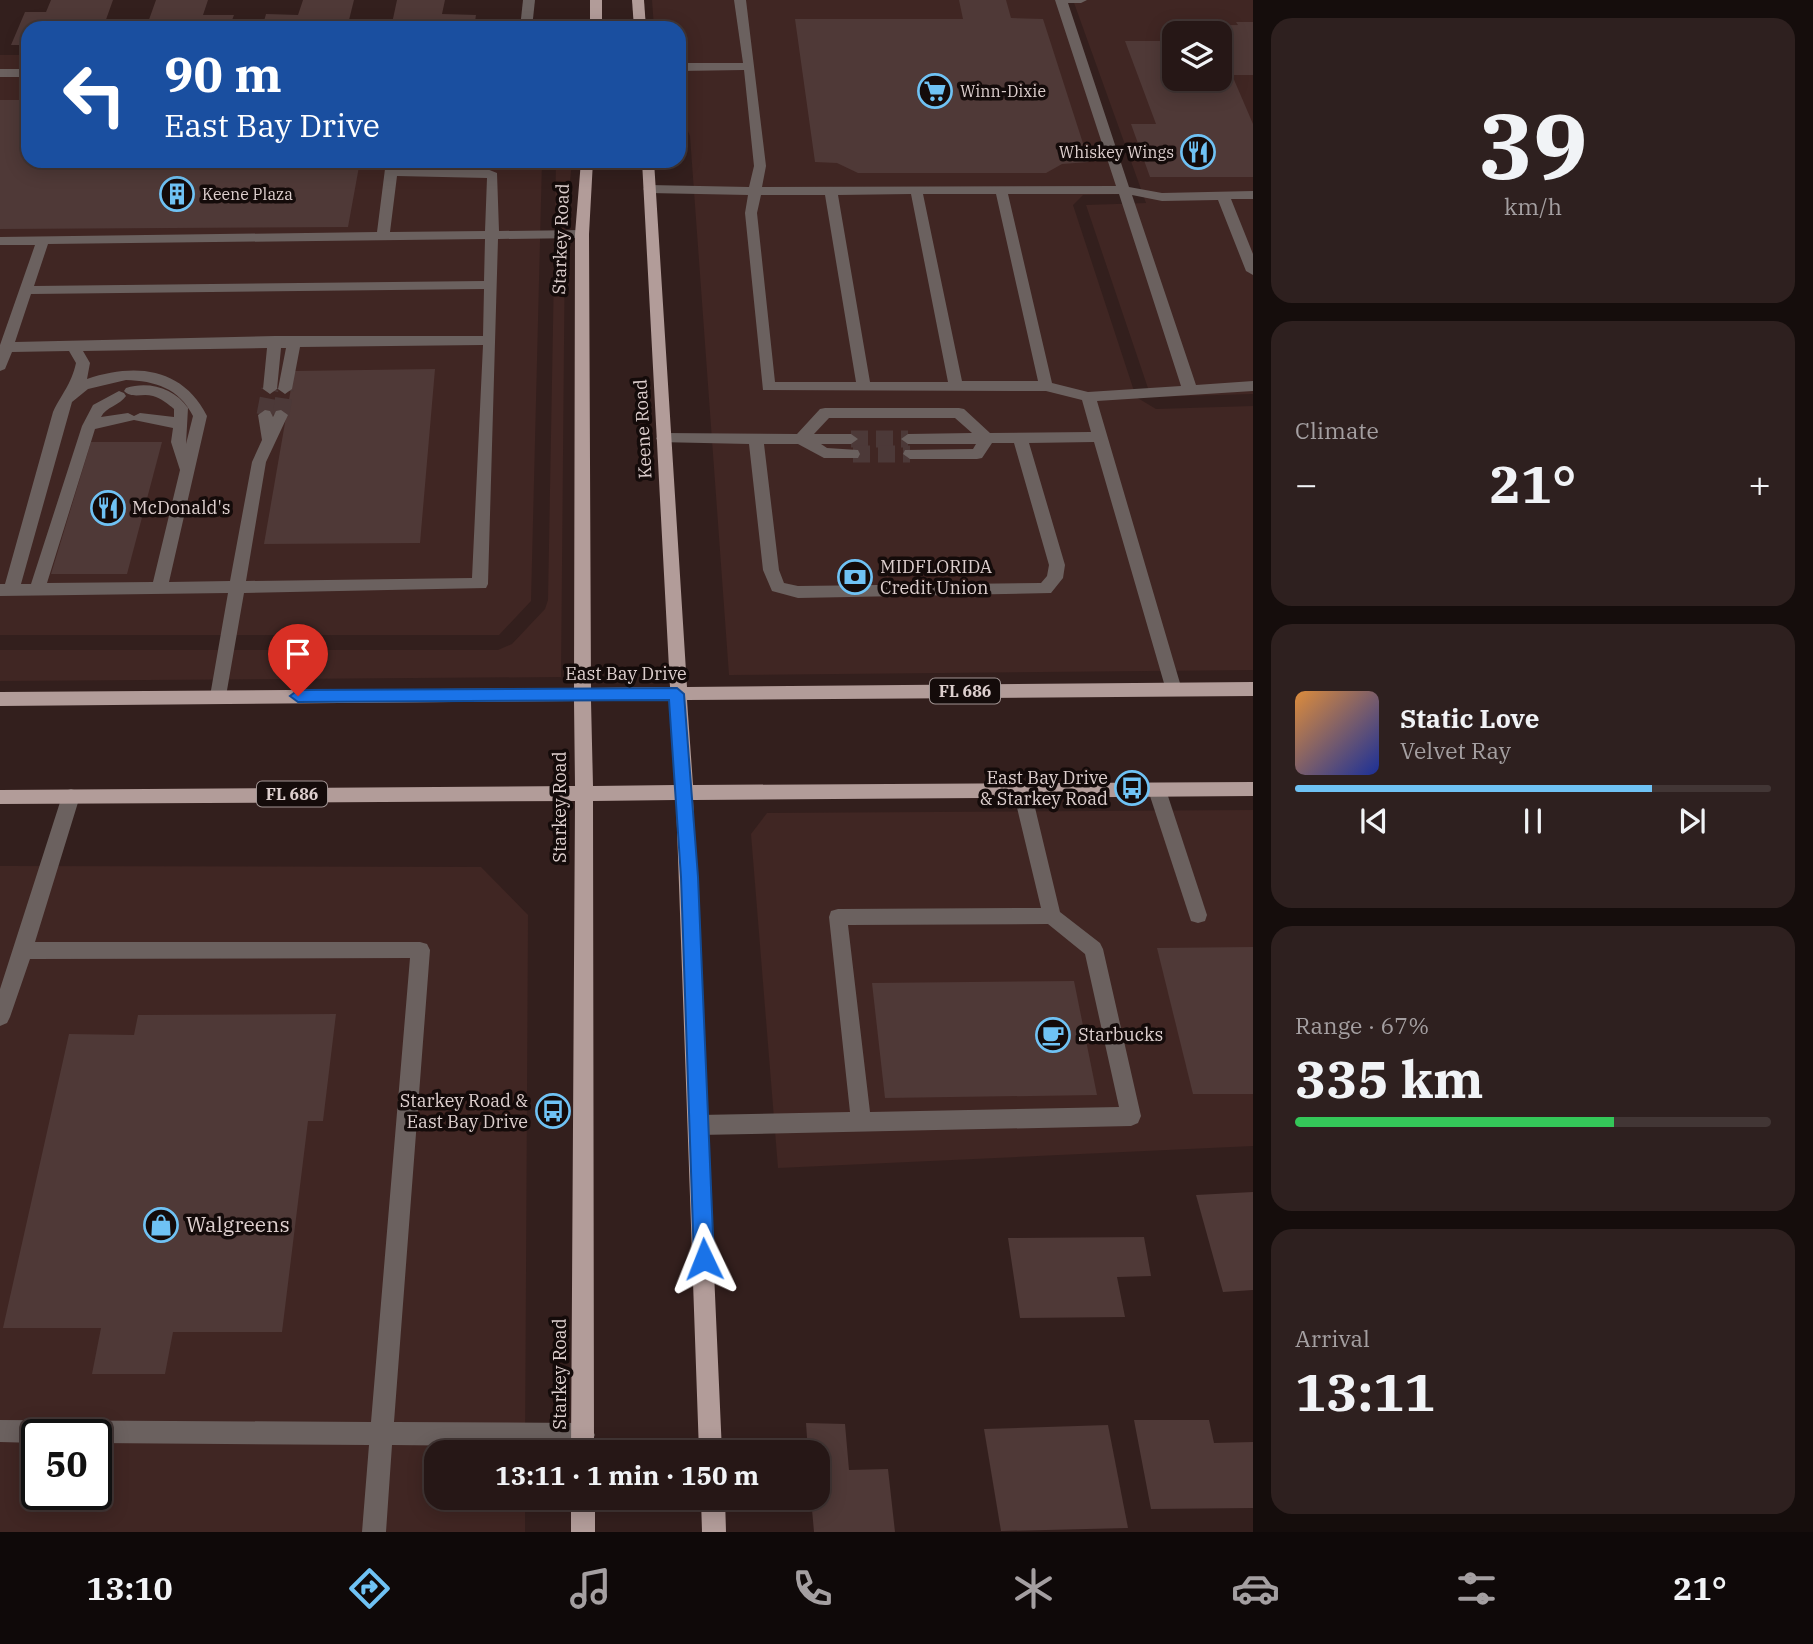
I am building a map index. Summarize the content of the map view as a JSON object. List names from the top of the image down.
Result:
{
  "streets": {
    "main road": [
      "Starkey Road",
      "Keene Road",
      "East Bay Drive",
      "FL 686"
    ]
  },
  "crossings": [
    ["Starkey Road", "East Bay Drive"],
    ["Starkey Road", "FL 686"],
    ["Keene Road", "East Bay Drive"]
  ],
  "places": {
    "supermarket": ["Winn-Dixie"],
    "restaurant": ["Whiskey Wings", "McDonald's"],
    "building": ["Keene Plaza"],
    "bank": ["MIDFLORIDA Credit Union"],
    "bus stop": ["East Bay Drive & Starkey Road", "Starkey Road & East Bay Drive"],
    "cafe": ["Starbucks"],
    "shop": ["Walgreens"]
  },
  "page": {
    "tile": [
      ["39", "km/h"],
      "Climate",
      ["Range · 67%", "335 km"],
      ["Arrival", "13:11"]
    ],
    "turn": ["90 m", "East Bay Drive"],
    "heat": ["−", "21°", "+"],
    "song": ["Static Love", "Velvet Ray"],
    "limit": "50",
    "trip": "13:11 · 1 min · 150 m",
    "tabs": ["13:10", "21°"]
  }
}
